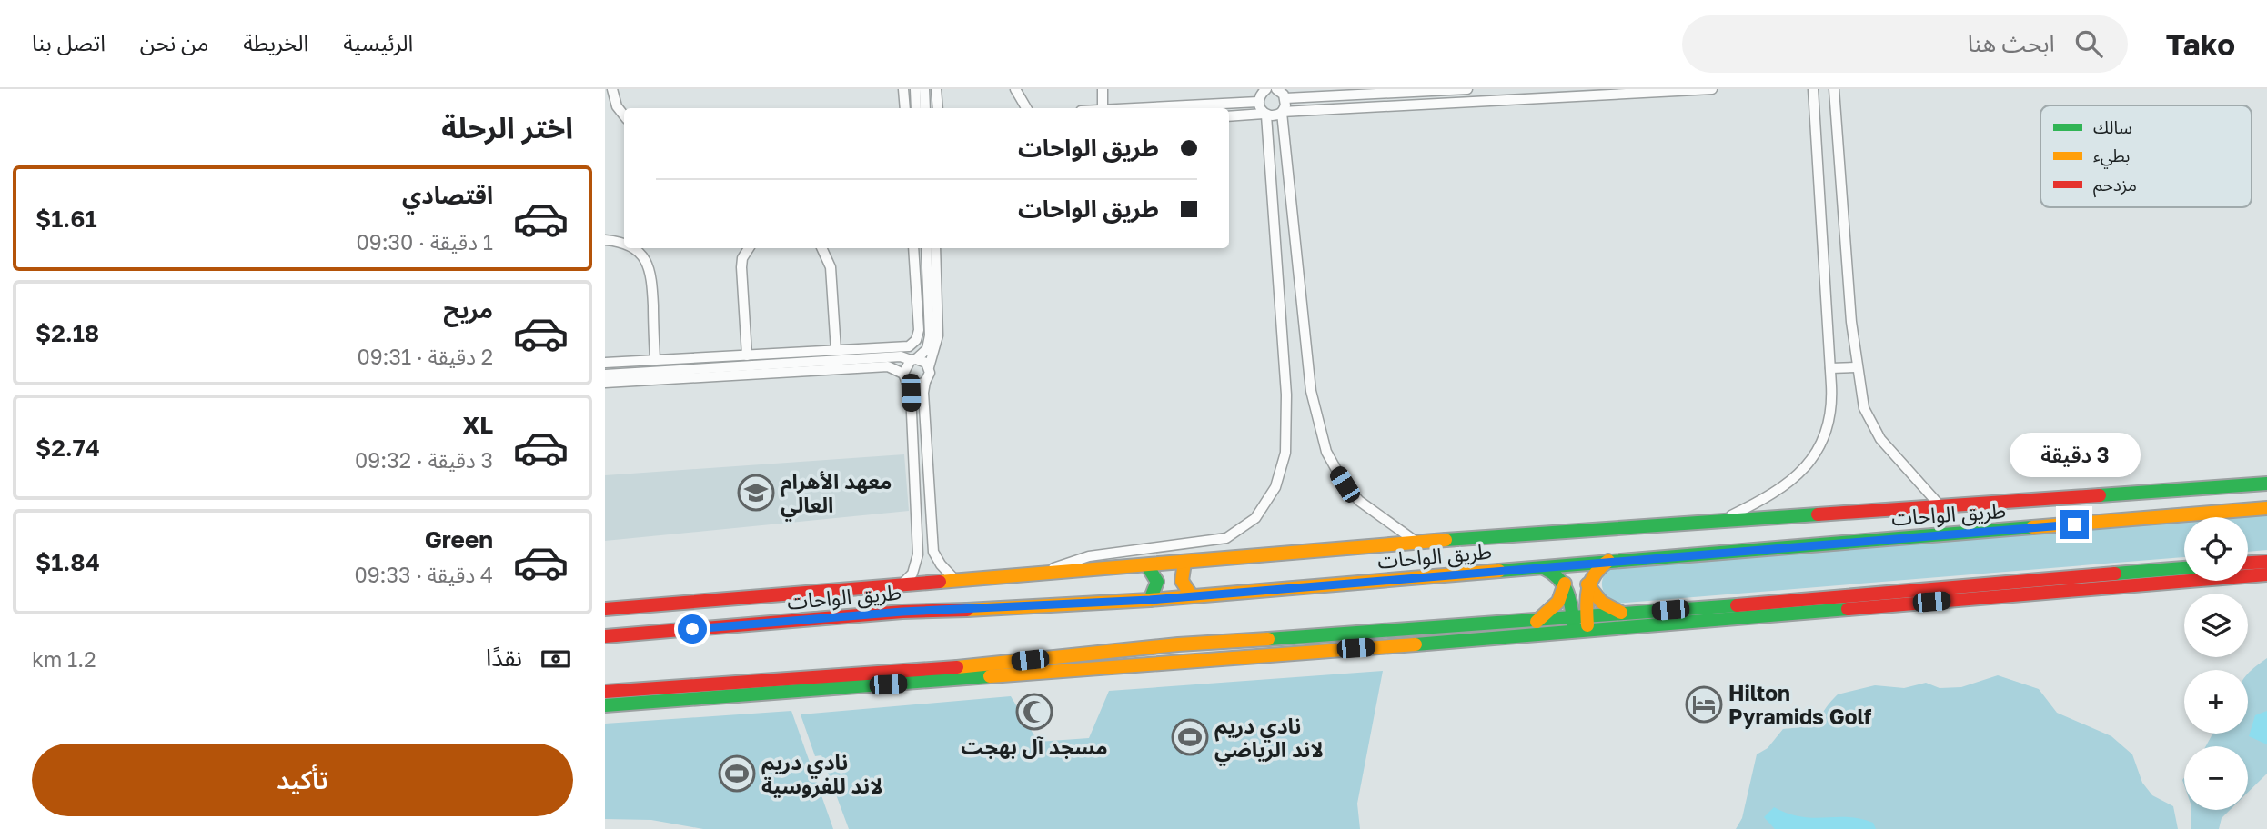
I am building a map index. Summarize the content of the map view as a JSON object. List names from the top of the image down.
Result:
{
  "streets": {
    "main road": ["طريق الواحات"]
  },
  "places": {
    "school or university": ["معهد الأهرام العالي"],
    "hotel": ["Hilton Pyramids Golf"],
    "mosque": ["مسجد آل بهجت"],
    "sports": ["نادي دريم لاند الرياضي", "نادي دريم لاند للفروسية"]
  },
  "legend": ["سالك", "بطيء", "مزدحم"],
  "page": {
    "header": "Tako",
    "search": "ابحث هنا",
    "nav": [
      "الرئيسية",
      "الخريطة",
      "من نحن",
      "اتصل بنا"
    ],
    "heading": "اختر الرحلة",
    "banner": ["طريق الواحات", "طريق الواحات"],
    "list": [
      {
        "name": "اقتصادي",
        "note": "1 دقيقة · 09:30",
        "value": "$1.61"
      },
      {
        "name": "مريح",
        "note": "2 دقيقة · 09:31",
        "value": "$2.18"
      },
      {
        "name": "XL",
        "note": "3 دقيقة · 09:32",
        "value": "$2.74"
      },
      {
        "name": "Green",
        "note": "4 دقيقة · 09:33",
        "value": "$1.84"
      }
    ],
    "bubble": "3 دقيقة",
    "map_buttons": ["+", "−"],
    "pay": ["نقدًا", "1.2 km"],
    "buttons": "تأكيد"
  }
}
